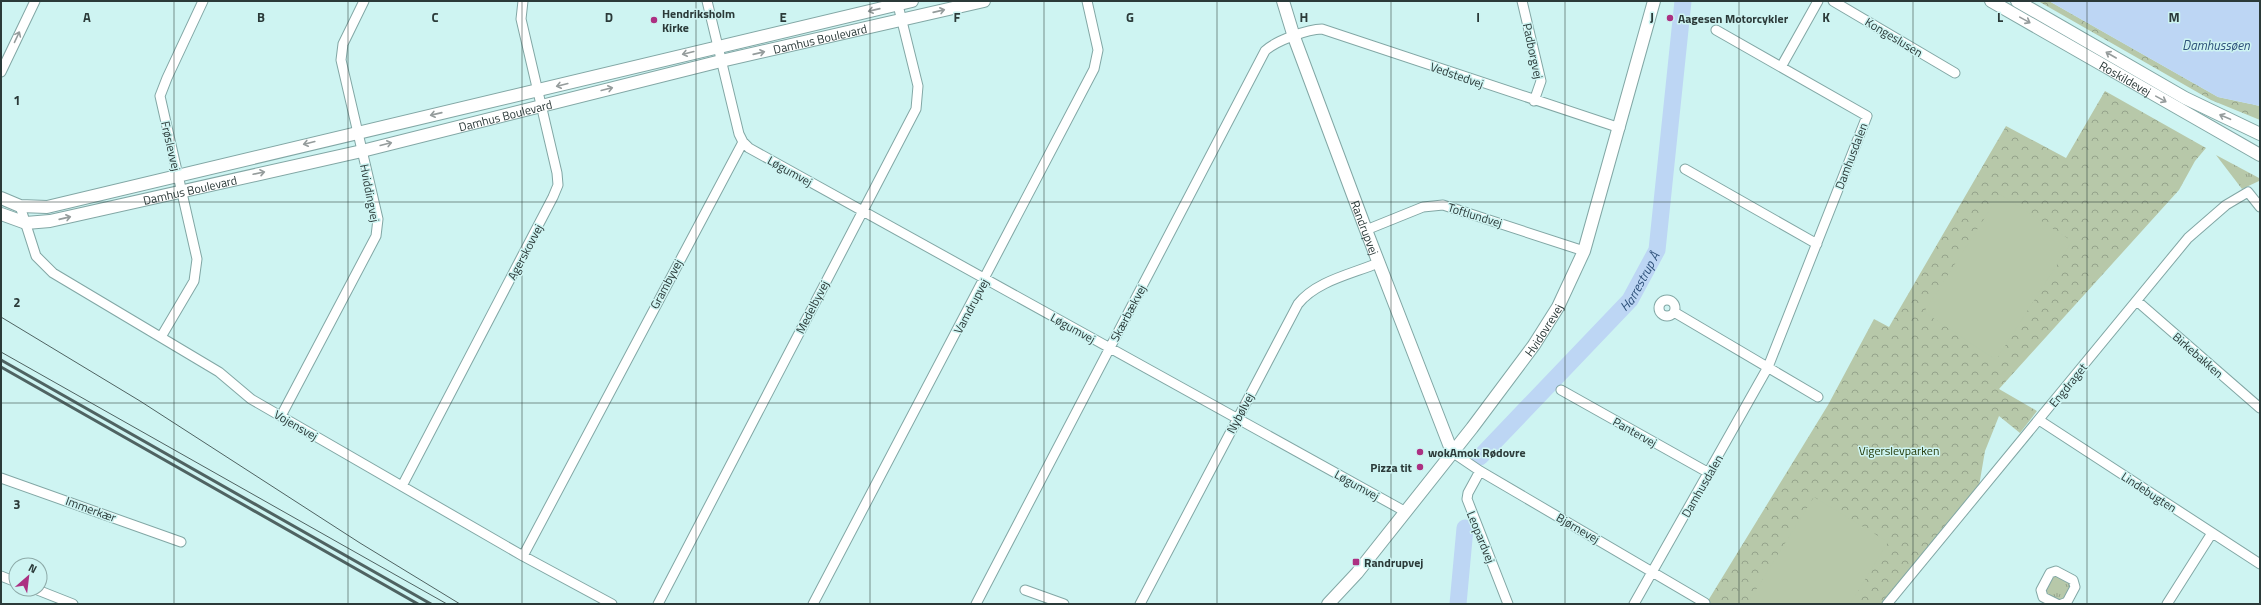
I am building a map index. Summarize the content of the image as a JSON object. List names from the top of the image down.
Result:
{
  "streets": {
    "street": [
      "Kongeslusen",
      "Damhus Boulevard",
      "Padborgvej",
      "Vedstedvej",
      "Roskildevej",
      "Frøslevvej",
      "Damhusdalen",
      "Løgumvej",
      "Hviddingvej",
      "Toftlundvej",
      "Randrupvej",
      "Agerskovvej",
      "Grambyvej",
      "Vamdrupvej",
      "Medelbyvej",
      "Skærbækvej",
      "Hvidovrevej",
      "Birkebakken",
      "Engdraget",
      "Nybølvej",
      "Vojensvej",
      "Pantervej",
      "Lindebugten",
      "Immerkær",
      "Bjørnevej",
      "Leopardvej"
    ]
  },
  "crossings": [
    ["Damhus Boulevard", "Frøslevvej"],
    ["Damhus Boulevard", "Hviddingvej"],
    ["Damhus Boulevard", "Agerskovvej"],
    ["Damhus Boulevard", "Medelbyvej"],
    ["Damhus Boulevard", "Vojensvej"],
    ["Padborgvej", "Vedstedvej"],
    ["Vedstedvej", "Randrupvej"],
    ["Vedstedvej", "Skærbækvej"],
    ["Vedstedvej", "Hvidovrevej"],
    ["Frøslevvej", "Vojensvej"],
    ["Damhusdalen", "Pantervej"],
    ["Damhusdalen", "Bjørnevej"],
    ["Løgumvej", "Grambyvej"],
    ["Løgumvej", "Vamdrupvej"],
    ["Løgumvej", "Medelbyvej"],
    ["Løgumvej", "Skærbækvej"],
    ["Løgumvej", "Hvidovrevej"],
    ["Løgumvej", "Nybølvej"],
    ["Hviddingvej", "Vojensvej"],
    ["Toftlundvej", "Randrupvej"],
    ["Toftlundvej", "Hvidovrevej"],
    ["Randrupvej", "Skærbækvej"],
    ["Randrupvej", "Hvidovrevej"],
    ["Randrupvej", "Nybølvej"],
    ["Randrupvej", "Bjørnevej"],
    ["Agerskovvej", "Vojensvej"],
    ["Grambyvej", "Vojensvej"],
    ["Hvidovrevej", "Bjørnevej"],
    ["Birkebakken", "Engdraget"],
    ["Engdraget", "Lindebugten"],
    ["Bjørnevej", "Leopardvej"]
  ],
  "water": ["Damhussøen", "Harrestrup Å"],
  "parks": ["Vigerslevparken"],
  "places": {
    "other": [
      "Aagesen Motorcykler",
      "Hendriksholm Kirke",
      "wokAmok Rødovre",
      "Pizza tit"
    ],
    "transit": ["Randrupvej"]
  },
  "north": "top right",
  "grid": {
    "columns": [
      "A",
      "B",
      "C",
      "D",
      "E",
      "F",
      "G",
      "H",
      "I",
      "J",
      "K",
      "L",
      "M"
    ],
    "rows": ["1", "2", "3"]
  }
}
